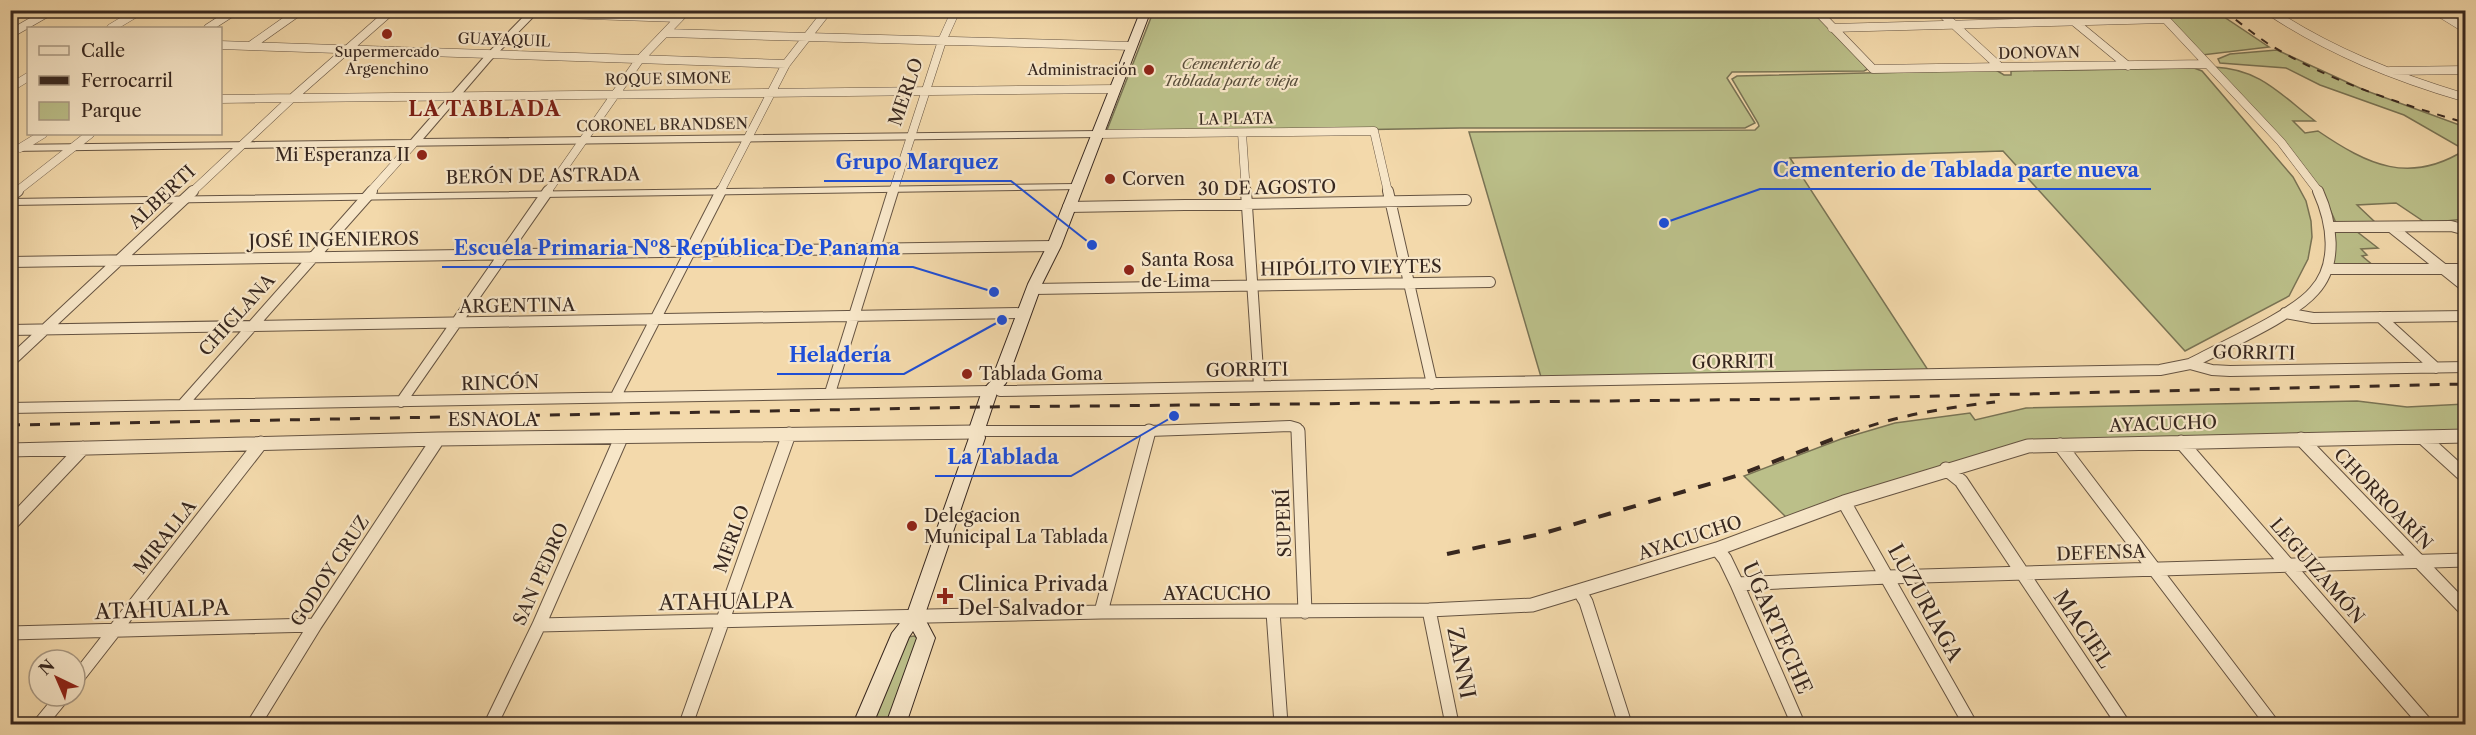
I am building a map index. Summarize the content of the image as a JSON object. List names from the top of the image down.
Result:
{
  "streets": {
    "street": [
      "GUAYAQUIL",
      "DONOVAN",
      "ROQUE SIMONE",
      "MERLO",
      "LA PLATA",
      "CORONEL BRANDSEN",
      "BERÓN DE ASTRADA",
      "30 DE AGOSTO",
      "ALBERTI",
      "JOSÉ INGENIEROS",
      "HIPÓLITO VIEYTES",
      "ARGENTINA",
      "CHICLANA",
      "GORRITI",
      "RINCÓN",
      "ESNAOLA",
      "AYACUCHO",
      "CHORROARÍN",
      "SUPERÍ",
      "MIRALLA",
      "DEFENSA",
      "GODOY CRUZ",
      "LEGUIZAMÓN",
      "SAN PEDRO",
      "ATAHUALPA",
      "LUZURIAGA",
      "UGARTECHE",
      "MACIEL",
      "ZANNI"
    ]
  },
  "crossings": [
    ["GUAYAQUIL", "ALBERTI"],
    ["GUAYAQUIL", "CHICLANA"],
    ["ROQUE SIMONE", "MERLO"],
    ["ROQUE SIMONE", "ALBERTI"],
    ["ROQUE SIMONE", "CHICLANA"],
    ["MERLO", "CORONEL BRANDSEN"],
    ["MERLO", "BERÓN DE ASTRADA"],
    ["MERLO", "JOSÉ INGENIEROS"],
    ["MERLO", "ARGENTINA"],
    ["MERLO", "RINCÓN"],
    ["MERLO", "ESNAOLA"],
    ["MERLO", "ATAHUALPA"],
    ["LA PLATA", "CORONEL BRANDSEN"],
    ["LA PLATA", "30 DE AGOSTO"],
    ["CORONEL BRANDSEN", "ALBERTI"],
    ["CORONEL BRANDSEN", "CHICLANA"],
    ["BERÓN DE ASTRADA", "ALBERTI"],
    ["BERÓN DE ASTRADA", "CHICLANA"],
    ["ALBERTI", "JOSÉ INGENIEROS"],
    ["ALBERTI", "ARGENTINA"],
    ["JOSÉ INGENIEROS", "CHICLANA"],
    ["ARGENTINA", "CHICLANA"],
    ["CHICLANA", "RINCÓN"],
    ["GORRITI", "RINCÓN"],
    ["ESNAOLA", "SUPERÍ"],
    ["ESNAOLA", "MIRALLA"],
    ["ESNAOLA", "GODOY CRUZ"],
    ["ESNAOLA", "SAN PEDRO"],
    ["AYACUCHO", "CHORROARÍN"],
    ["AYACUCHO", "SUPERÍ"],
    ["AYACUCHO", "LEGUIZAMÓN"],
    ["AYACUCHO", "ATAHUALPA"],
    ["AYACUCHO", "LUZURIAGA"],
    ["AYACUCHO", "UGARTECHE"],
    ["AYACUCHO", "MACIEL"],
    ["AYACUCHO", "ZANNI"],
    ["CHORROARÍN", "DEFENSA"],
    ["MIRALLA", "ATAHUALPA"],
    ["DEFENSA", "LEGUIZAMÓN"],
    ["DEFENSA", "LUZURIAGA"],
    ["DEFENSA", "UGARTECHE"],
    ["DEFENSA", "MACIEL"],
    ["GODOY CRUZ", "ATAHUALPA"],
    ["SAN PEDRO", "ATAHUALPA"]
  ],
  "districts": ["LA TABLADA"],
  "parks": ["Cementerio de Tablada parte vieja"],
  "places": {
    "other": [
      "Supermercado Argenchino",
      "Administración",
      "Mi Esperanza II",
      "Corven",
      "Cementerio de Tablada parte nueva",
      "Grupo Marquez",
      "Santa Rosa de Lima",
      "Escuela Primaria Nº8 República De Panama",
      "Heladería",
      "Tablada Goma",
      "La Tablada",
      "Delegacion Municipal La Tablada"
    ],
    "health": ["Clinica Privada Del Salvador"]
  },
  "legend": ["Calle", "Ferrocarril", "Parque"],
  "north": "top left"
}
